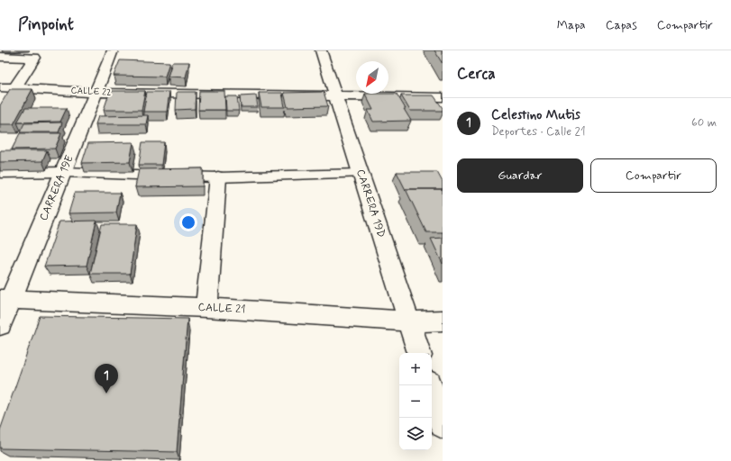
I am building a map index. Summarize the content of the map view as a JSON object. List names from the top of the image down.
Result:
{
  "streets": {
    "street": [
      "CALLE 22",
      "CARRERA 19E",
      "CARRERA 19D",
      "CALLE 21"
    ]
  },
  "crossings": [
    ["CALLE 22", "CARRERA 19E"],
    ["CALLE 22", "CARRERA 19D"],
    ["CARRERA 19E", "CALLE 21"],
    ["CARRERA 19D", "CALLE 21"]
  ],
  "north": "bottom left",
  "page": {
    "header": "Pinpoint",
    "nav": ["Mapa", "Capas", "Compartir"],
    "heading": "Cerca",
    "list": [
      {
        "mark": "1",
        "name": "Celestino Mutis",
        "note": "Deportes · Calle 21",
        "value": "60 m"
      }
    ],
    "buttons": ["Guardar", "Compartir"],
    "map_buttons": ["+", "−"],
    "pins": "1"
  }
}
